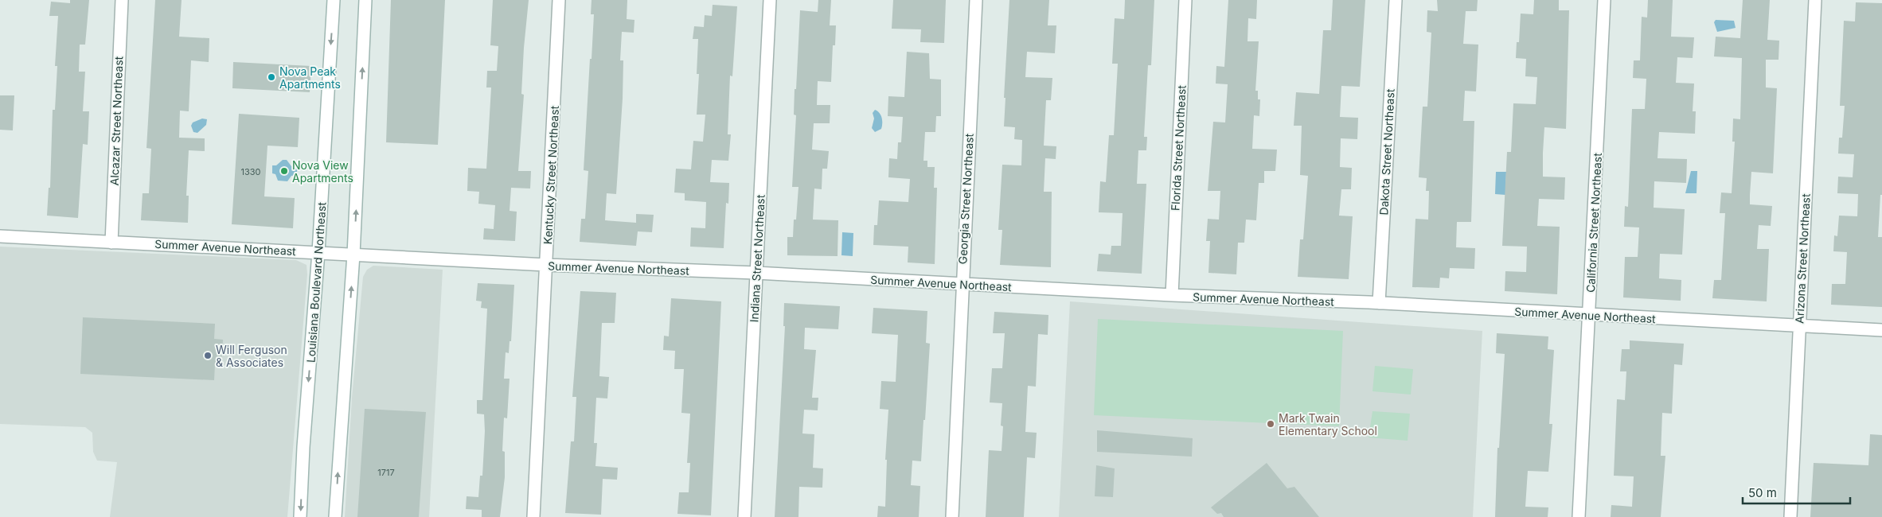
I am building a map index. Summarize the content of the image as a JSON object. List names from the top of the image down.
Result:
{
  "streets": {
    "street": [
      "Alcazar Street Northeast",
      "Florida Street Northeast",
      "Dakota Street Northeast",
      "Kentucky Street Northeast",
      "Georgia Street Northeast",
      "California Street Northeast",
      "Summer Avenue Northeast",
      "Indiana Street Northeast",
      "Arizona Street Northeast",
      "Louisiana Boulevard Northeast"
    ]
  },
  "crossings": [
    ["Alcazar Street Northeast", "Summer Avenue Northeast"],
    ["Florida Street Northeast", "Summer Avenue Northeast"],
    ["Dakota Street Northeast", "Summer Avenue Northeast"],
    ["Kentucky Street Northeast", "Summer Avenue Northeast"],
    ["Georgia Street Northeast", "Summer Avenue Northeast"],
    ["California Street Northeast", "Summer Avenue Northeast"],
    ["Summer Avenue Northeast", "Indiana Street Northeast"],
    ["Summer Avenue Northeast", "Arizona Street Northeast"],
    ["Summer Avenue Northeast", "Louisiana Boulevard Northeast"]
  ],
  "places": [
    "Nova Peak Apartments",
    "Nova View Apartments",
    "Will Ferguson & Associates",
    "Mark Twain Elementary School"
  ],
  "house_numbers": ["1330", "1717"],
  "scale_bar": "50 m"
}
